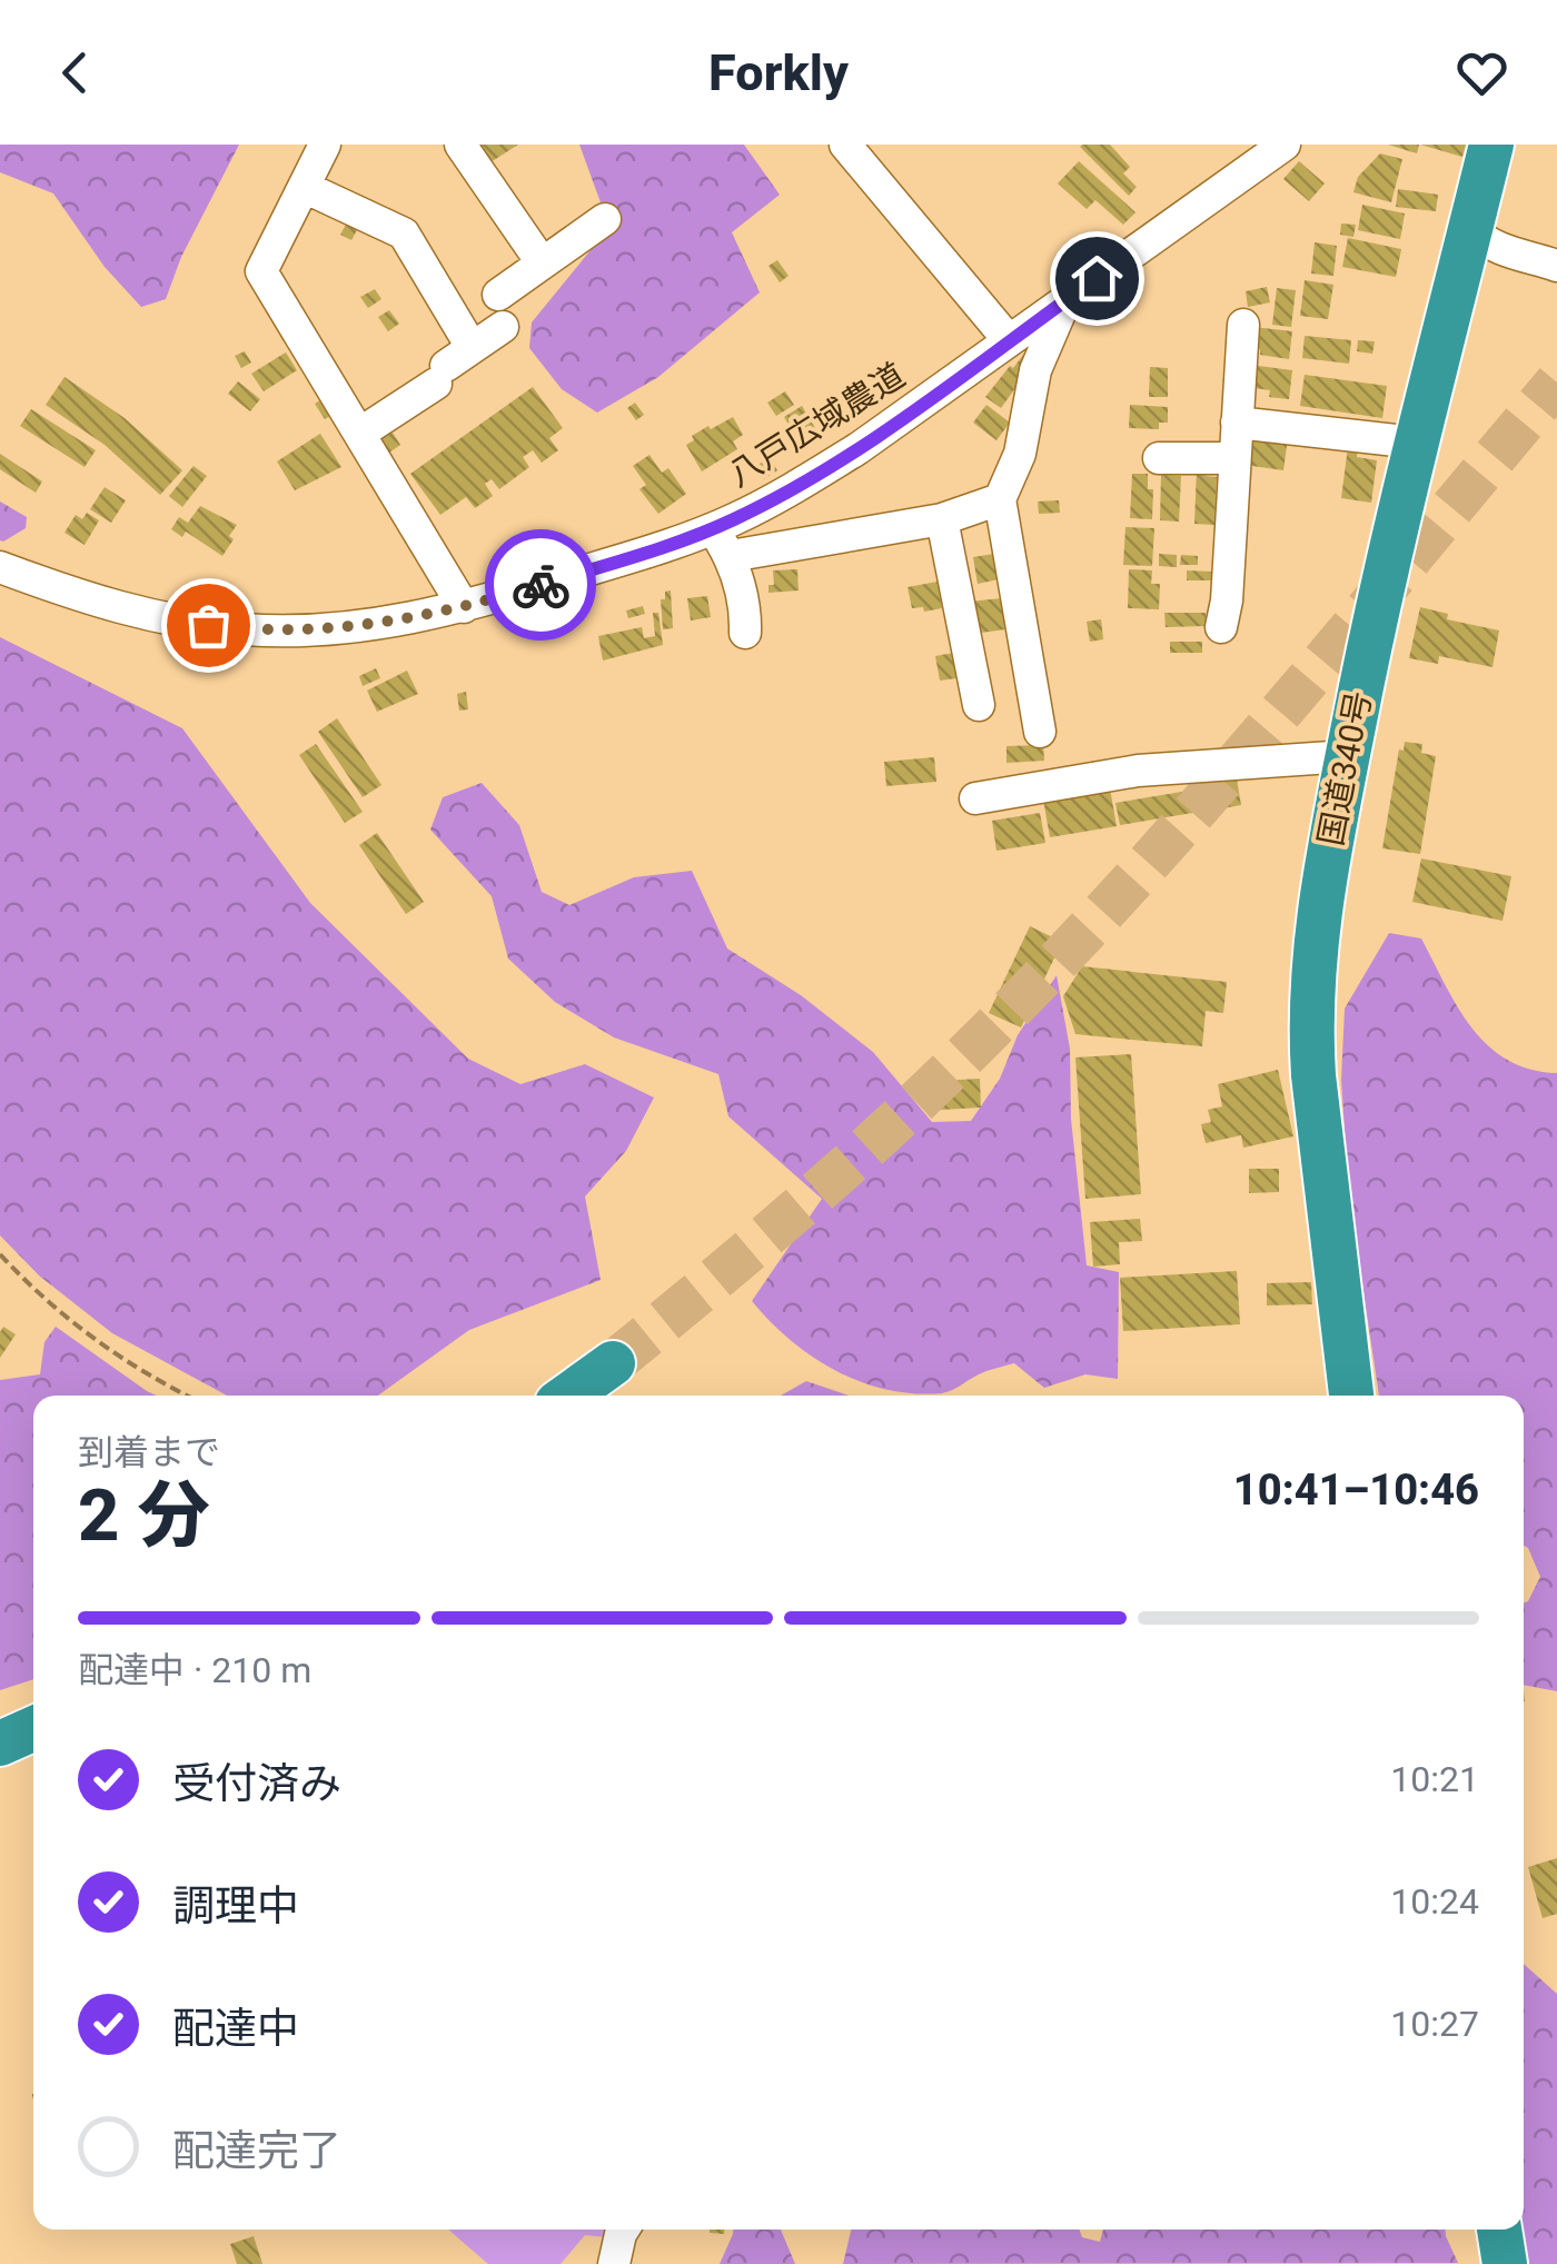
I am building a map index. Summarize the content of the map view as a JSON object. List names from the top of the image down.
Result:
{
  "streets": {
    "highway": ["国道340号"],
    "street": ["八戸広域農道"]
  },
  "page": {
    "header": "Forkly",
    "heading": ["2 分", "到着まで", "10:41–10:46"],
    "bar": "配達中 · 210 m",
    "list": [
      ["受付済み", "10:21"],
      ["調理中", "10:24"],
      ["配達中", "10:27"],
      "配達完了"
    ]
  }
}
